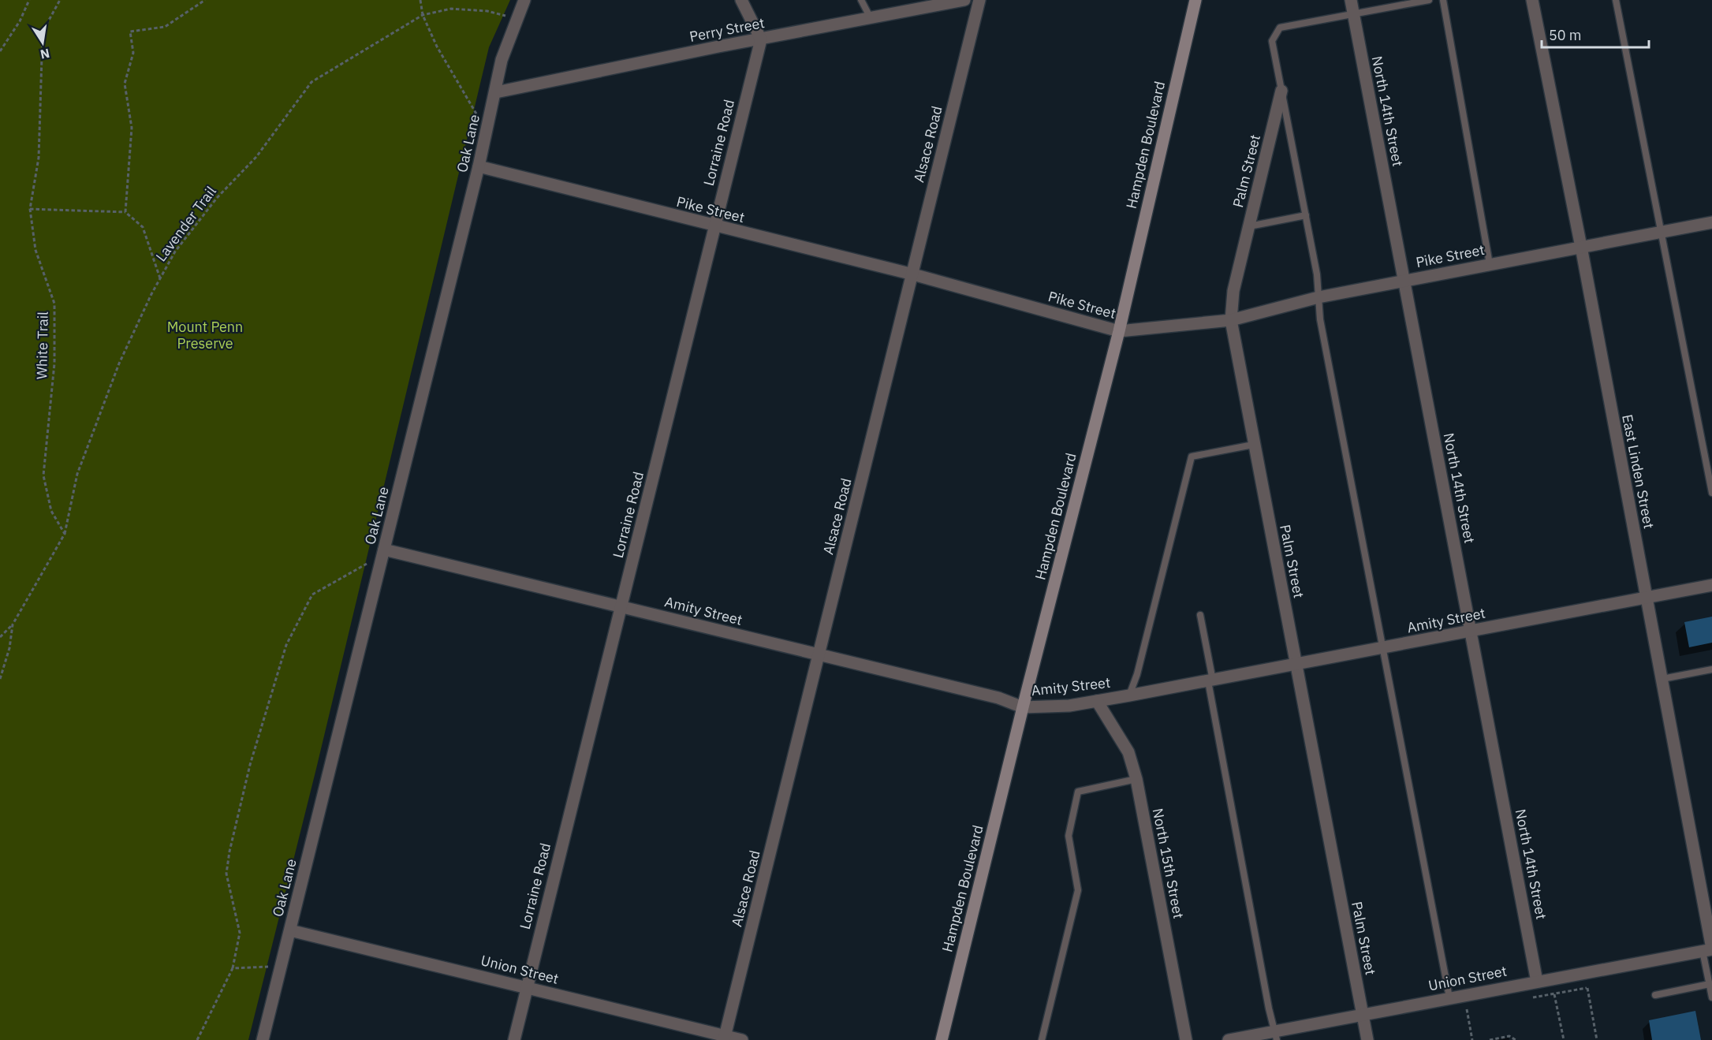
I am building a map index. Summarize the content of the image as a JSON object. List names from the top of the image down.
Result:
{
  "streets": {
    "main road": ["Hampden Boulevard"],
    "street": [
      "Perry Street",
      "North 14th Street",
      "Lorraine Road",
      "Oak Lane",
      "Alsace Road",
      "Palm Street",
      "Pike Street",
      "East Linden Street",
      "Amity Street",
      "North 15th Street",
      "Union Street"
    ],
    "path": ["Lavender Trail", "White Trail"]
  },
  "crossings": [
    ["Perry Street", "Lorraine Road"],
    ["Perry Street", "Oak Lane"],
    ["North 14th Street", "Pike Street"],
    ["North 14th Street", "Amity Street"],
    ["North 14th Street", "Union Street"],
    ["Lorraine Road", "Pike Street"],
    ["Lorraine Road", "Amity Street"],
    ["Lorraine Road", "Union Street"],
    ["Oak Lane", "Pike Street"],
    ["Oak Lane", "Lavender Trail"],
    ["Oak Lane", "Amity Street"],
    ["Oak Lane", "Union Street"],
    ["Alsace Road", "Pike Street"],
    ["Alsace Road", "Amity Street"],
    ["Alsace Road", "Union Street"],
    ["Hampden Boulevard", "Pike Street"],
    ["Hampden Boulevard", "Amity Street"],
    ["Palm Street", "Pike Street"],
    ["Palm Street", "Amity Street"],
    ["Palm Street", "Union Street"],
    ["Pike Street", "East Linden Street"],
    ["Lavender Trail", "White Trail"],
    ["East Linden Street", "Amity Street"],
    ["East Linden Street", "Union Street"],
    ["Amity Street", "North 15th Street"]
  ],
  "parks": ["Mount Penn Preserve"],
  "scale_bar": "50 m",
  "north": "bottom"
}
